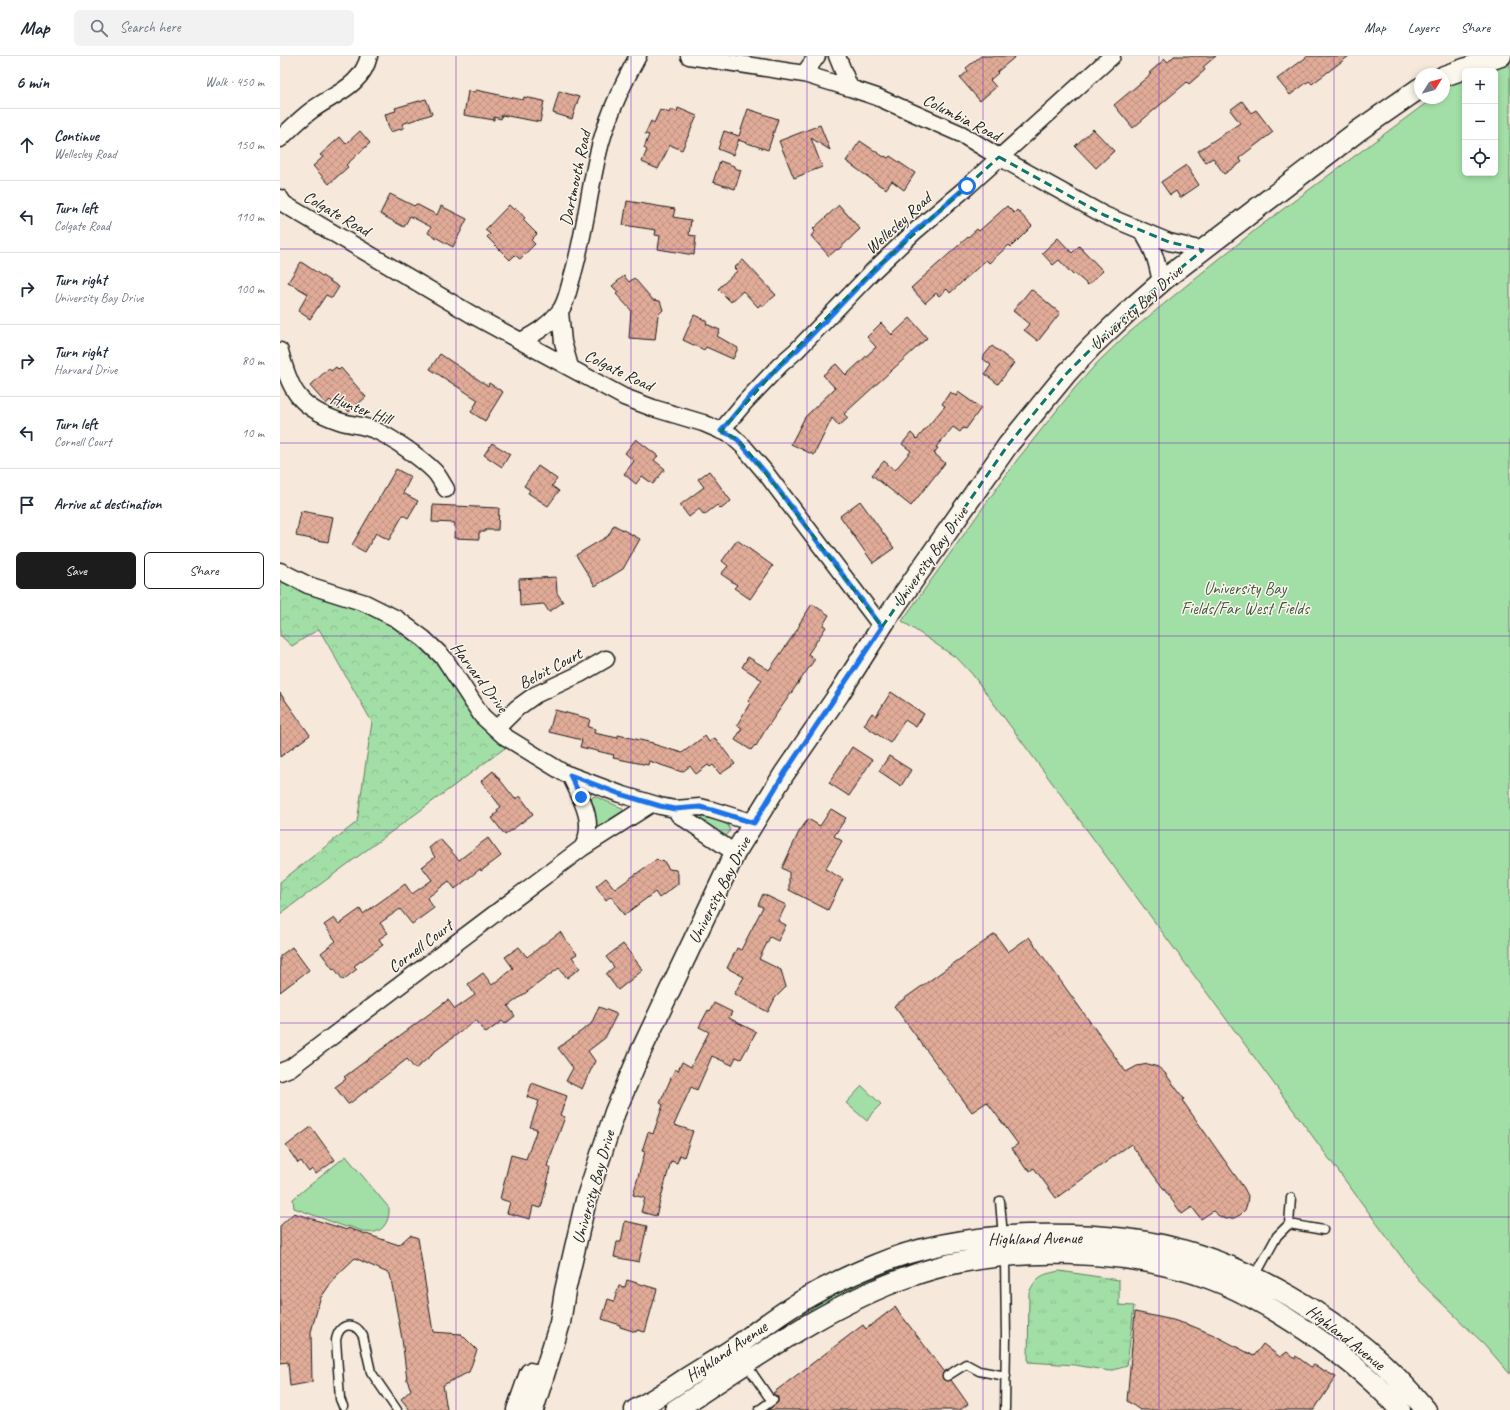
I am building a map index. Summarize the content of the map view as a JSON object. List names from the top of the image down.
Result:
{
  "streets": {
    "street": [
      "Columbia Road",
      "Dartmouth Road",
      "Colgate Road",
      "Wellesley Road",
      "University Bay Drive",
      "Hunter Hill",
      "Beloit Court",
      "Harvard Drive",
      "Cornell Court",
      "Highland Avenue"
    ]
  },
  "crossings": [
    ["Columbia Road", "Wellesley Road"],
    ["Columbia Road", "University Bay Drive"],
    ["Dartmouth Road", "Colgate Road"],
    ["Colgate Road", "Wellesley Road"],
    ["Colgate Road", "University Bay Drive"],
    ["University Bay Drive", "Harvard Drive"],
    ["Beloit Court", "Harvard Drive"],
    ["Harvard Drive", "Cornell Court"]
  ],
  "parks": ["University Bay Fields/Far West Fields"],
  "north": "top right",
  "page": {
    "header": "Map",
    "search": "Search here",
    "nav": ["Map", "Layers", "Share"],
    "heading": ["6 min", "Walk · 450 m"],
    "map_buttons": ["+", "−"],
    "list": [
      ["Continue", "Wellesley Road", "150 m"],
      ["Turn left", "Colgate Road", "110 m"],
      ["Turn right", "University Bay Drive", "100 m"],
      ["Turn right", "Harvard Drive", "80 m"],
      ["Turn left", "Cornell Court", "10 m"],
      "Arrive at destination"
    ],
    "buttons": ["Save", "Share"]
  }
}
